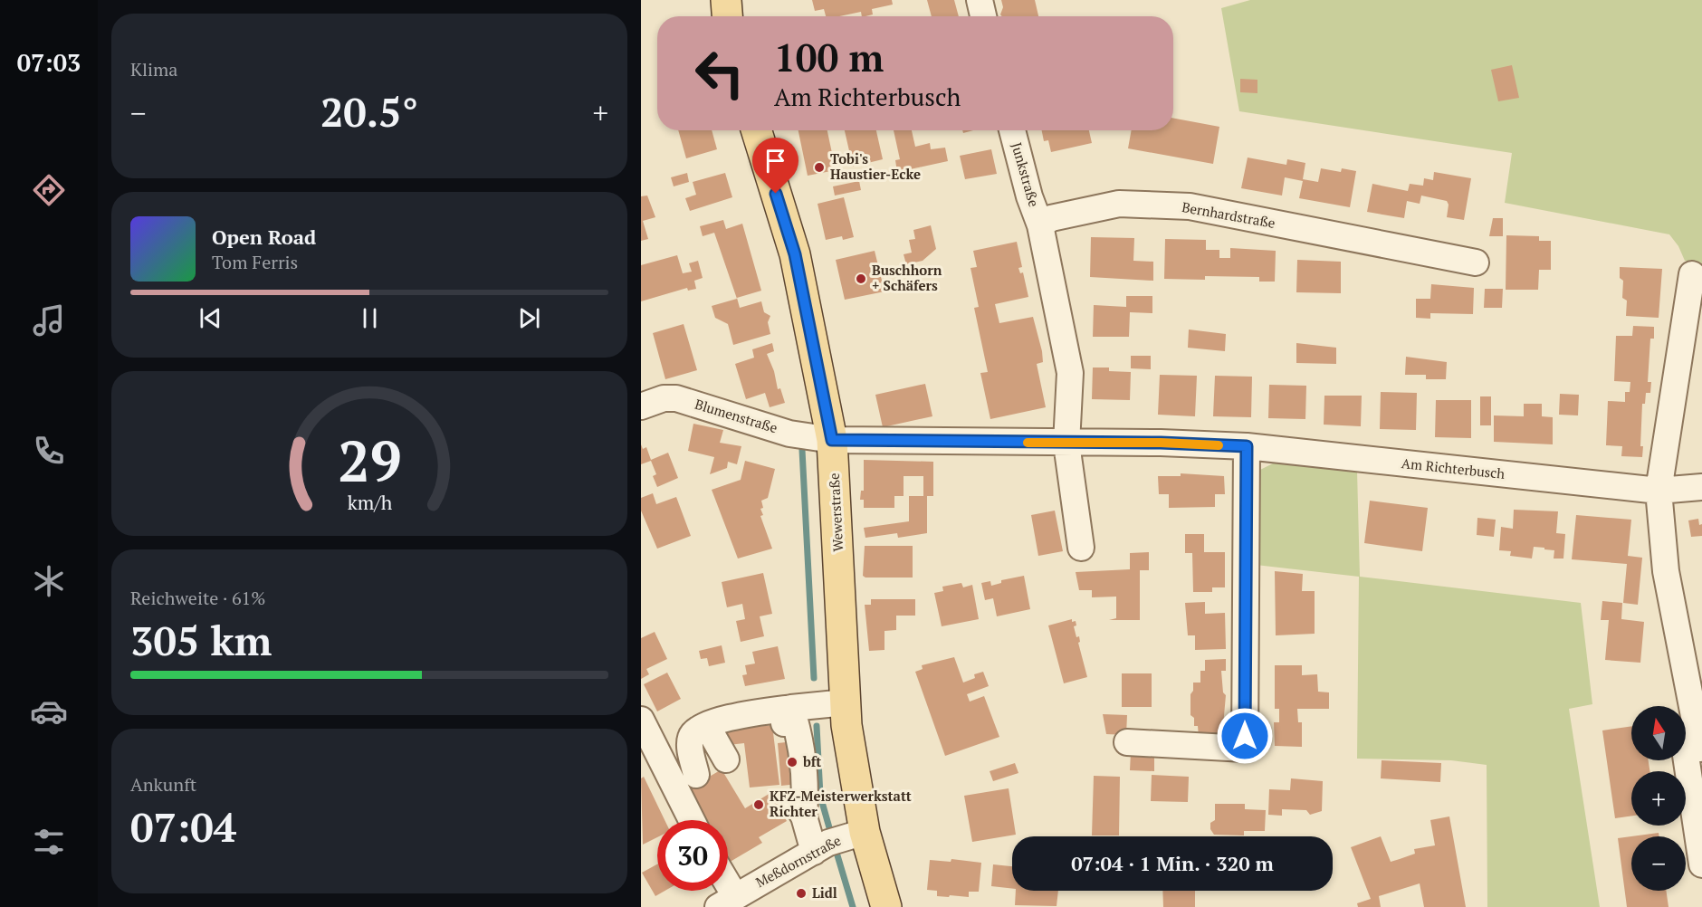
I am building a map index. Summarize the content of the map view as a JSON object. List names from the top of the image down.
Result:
{
  "streets": {
    "main road": ["Wewerstraße"],
    "street": [
      "Junkstraße",
      "Bernhardstraße",
      "Blumenstraße",
      "Am Richterbusch",
      "Meßdornstraße"
    ]
  },
  "crossings": [
    ["Junkstraße", "Bernhardstraße"],
    ["Blumenstraße", "Am Richterbusch"],
    ["Blumenstraße", "Wewerstraße"],
    ["Am Richterbusch", "Wewerstraße"],
    ["Wewerstraße", "Meßdornstraße"]
  ],
  "places": [
    "Tobi's Haustier-Ecke",
    "Buschhorn + Schäfers",
    "bft",
    "KFZ-Meisterwerkstatt Richter",
    "Lidl"
  ],
  "north": "top",
  "page": {
    "tabs": "07:03",
    "tile": [
      "Klima",
      ["Reichweite · 61%", "305 km"],
      ["Ankunft", "07:04"]
    ],
    "turn": ["100 m", "Am Richterbusch"],
    "heat": ["−", "20.5°", "+"],
    "song": ["Open Road", "Tom Ferris"],
    "map_buttons": ["+", "−"],
    "limit": "30",
    "trip": "07:04 · 1 Min. · 320 m",
    "gauge": ["29", "km/h"]
  }
}
